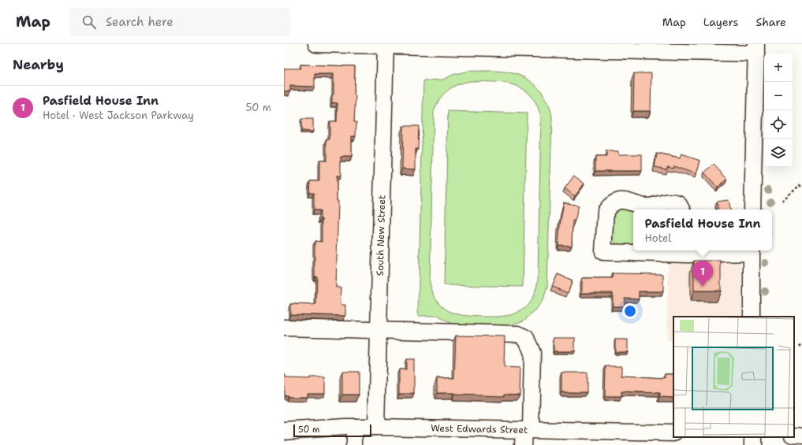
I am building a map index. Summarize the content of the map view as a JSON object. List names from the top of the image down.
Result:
{
  "streets": {
    "street": ["South New Street", "West Edwards Street"]
  },
  "crossings": [
    ["South New Street", "West Edwards Street"]
  ],
  "scale_bar": "50 m",
  "page": {
    "header": "Map",
    "search": "Search here",
    "nav": ["Map", "Layers", "Share"],
    "heading": "Nearby",
    "map_buttons": ["+", "−"],
    "list": [
      {
        "mark": "1",
        "name": "Pasfield House Inn",
        "note": "Hotel · West Jackson Parkway",
        "value": "50 m"
      }
    ],
    "popup": ["Pasfield House Inn", "Hotel"],
    "pins": "1",
    "scale": "50 m"
  }
}
